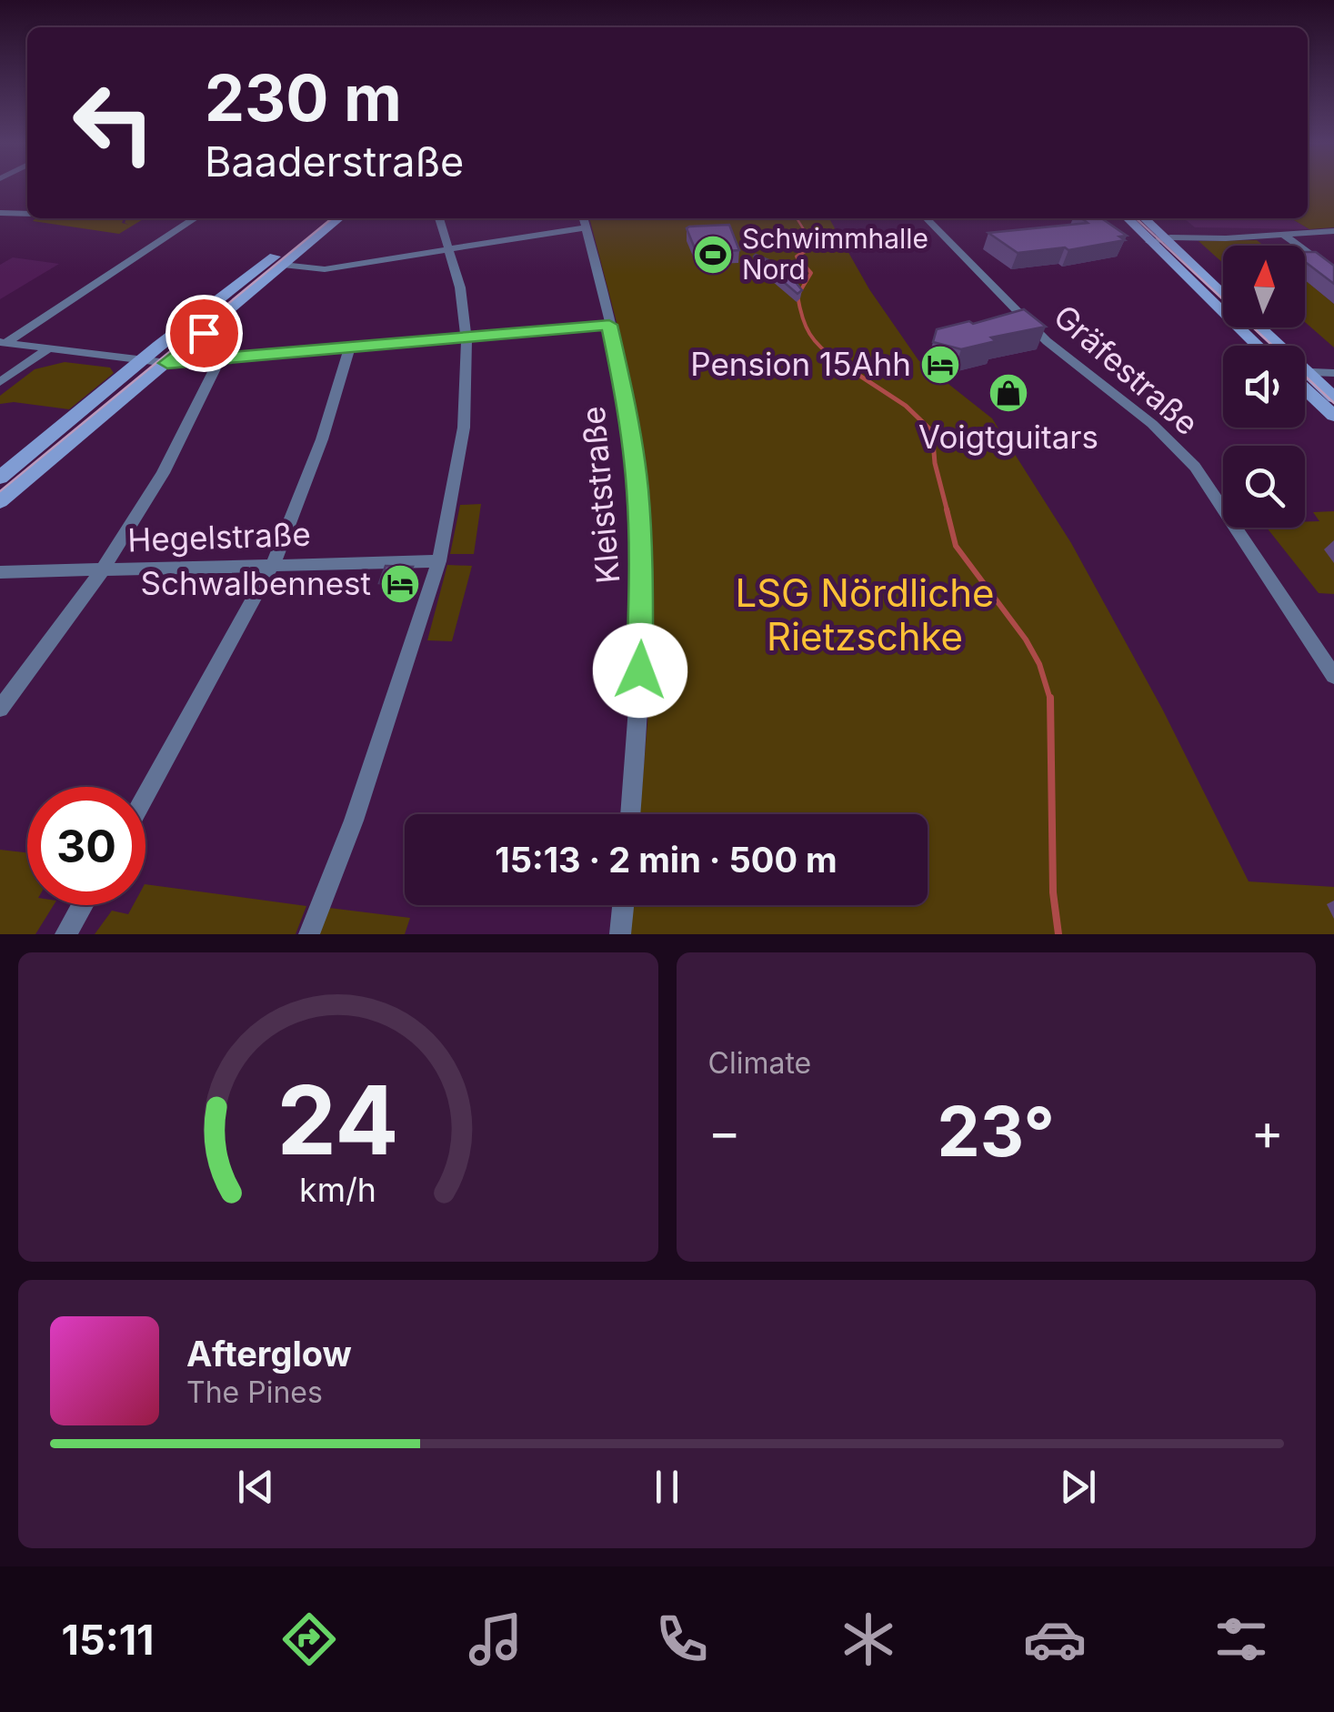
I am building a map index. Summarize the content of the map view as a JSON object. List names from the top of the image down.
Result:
{
  "streets": {
    "street": ["Gräfestraße", "Kleiststraße", "Hegelstraße"]
  },
  "parks": ["LSG Nördliche Rietzschke"],
  "places": {
    "sports": ["Schwimmhalle Nord"],
    "hotel": ["Pension 15Ahh", "Schwalbennest"],
    "shop": ["Voigtguitars"]
  },
  "north": "top",
  "page": {
    "turn": ["230 m", "Baaderstraße"],
    "limit": "30",
    "trip": "15:13 · 2 min · 500 m",
    "tile": "Climate",
    "heat": ["−", "23°", "+"],
    "song": ["Afterglow", "The Pines"],
    "tabs": "15:11",
    "gauge": ["24", "km/h"]
  }
}
